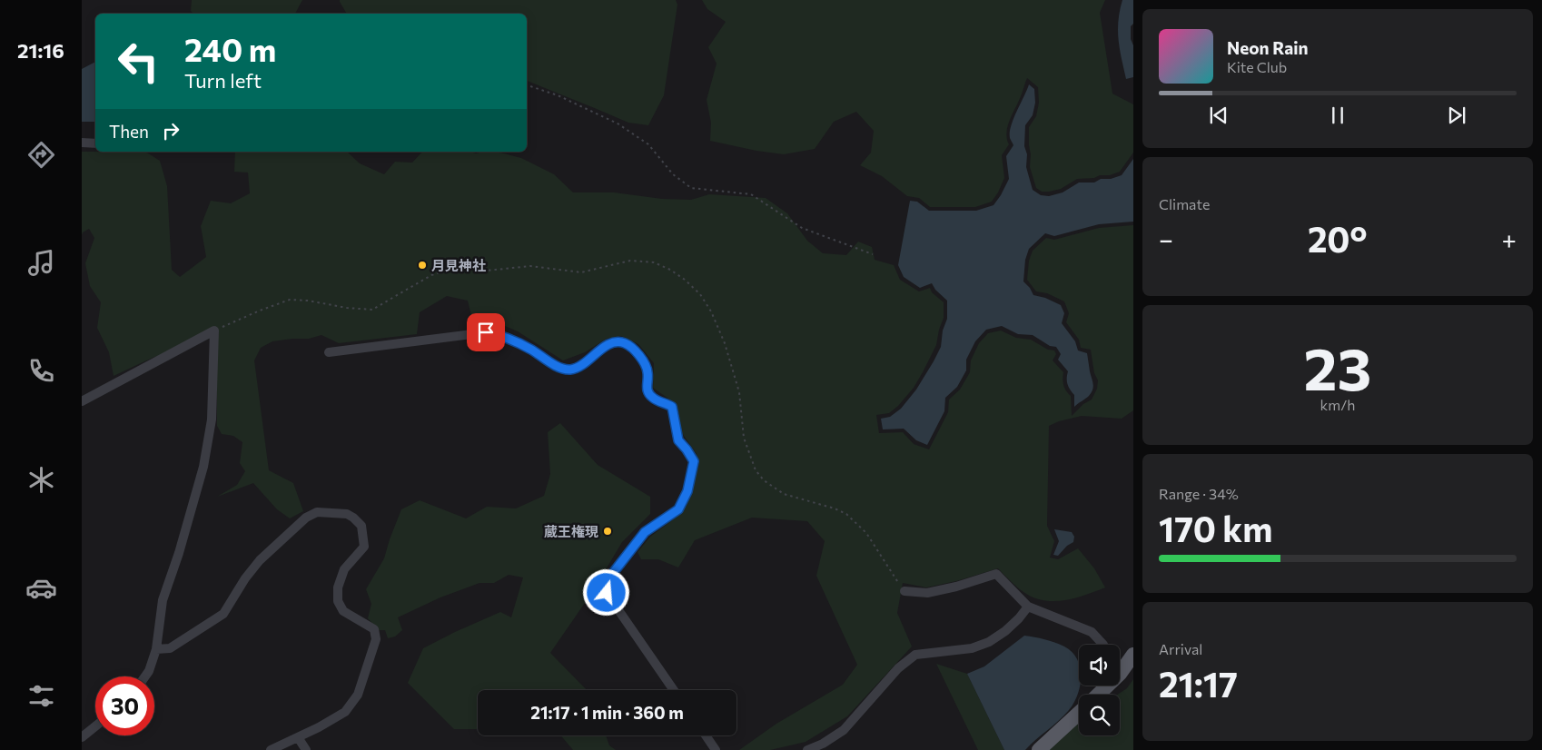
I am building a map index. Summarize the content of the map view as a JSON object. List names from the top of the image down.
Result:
{
  "places": ["月見神社", "蔵王権現"],
  "page": {
    "tabs": "21:16",
    "turn": ["240 m", "Turn left"],
    "song": ["Neon Rain", "Kite Club"],
    "then": "Then",
    "tile": [
      "Climate",
      ["23", "km/h"],
      ["Range · 34%", "170 km"],
      ["Arrival", "21:17"]
    ],
    "heat": ["−", "20°", "+"],
    "limit": "30",
    "trip": "21:17 · 1 min · 360 m"
  }
}
